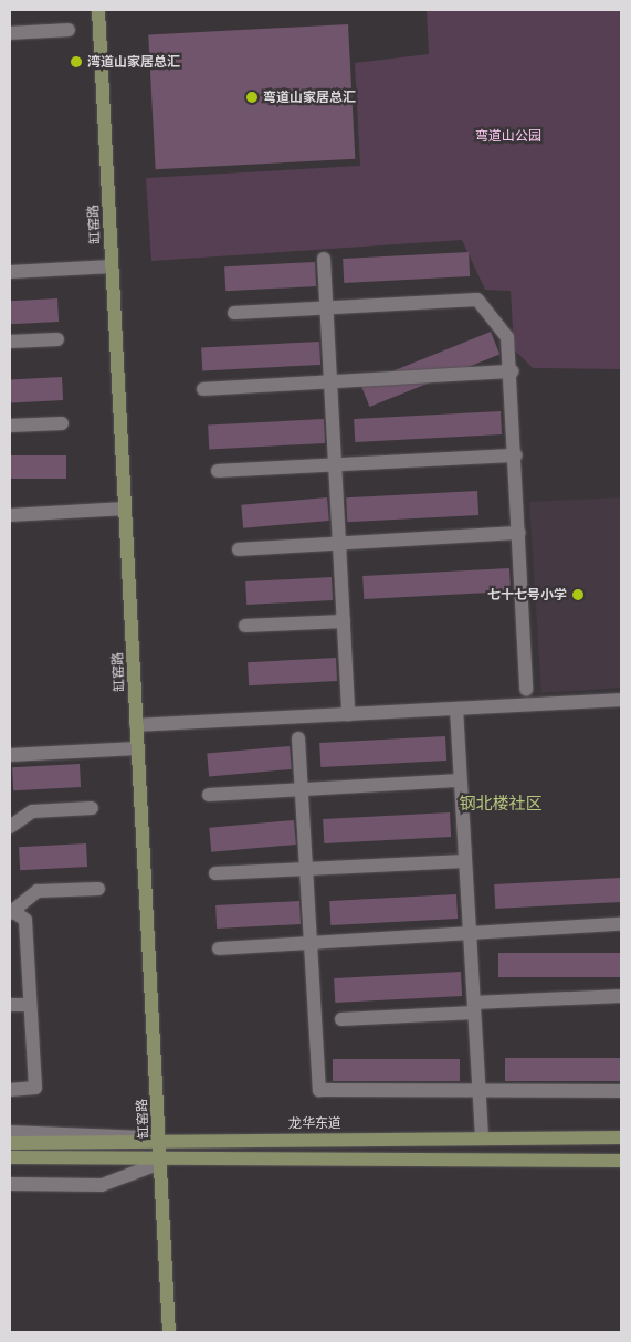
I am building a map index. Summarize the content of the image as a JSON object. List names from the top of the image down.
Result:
{
  "streets": {
    "main road": ["缸窑路", "龙华东道"]
  },
  "crossings": [
    ["缸窑路", "龙华东道"]
  ],
  "districts": ["钢北楼社区"],
  "parks": ["弯道山公园"],
  "places": ["湾道山家居总汇", "弯道山家居总汇", "七十七号小学"]
}
